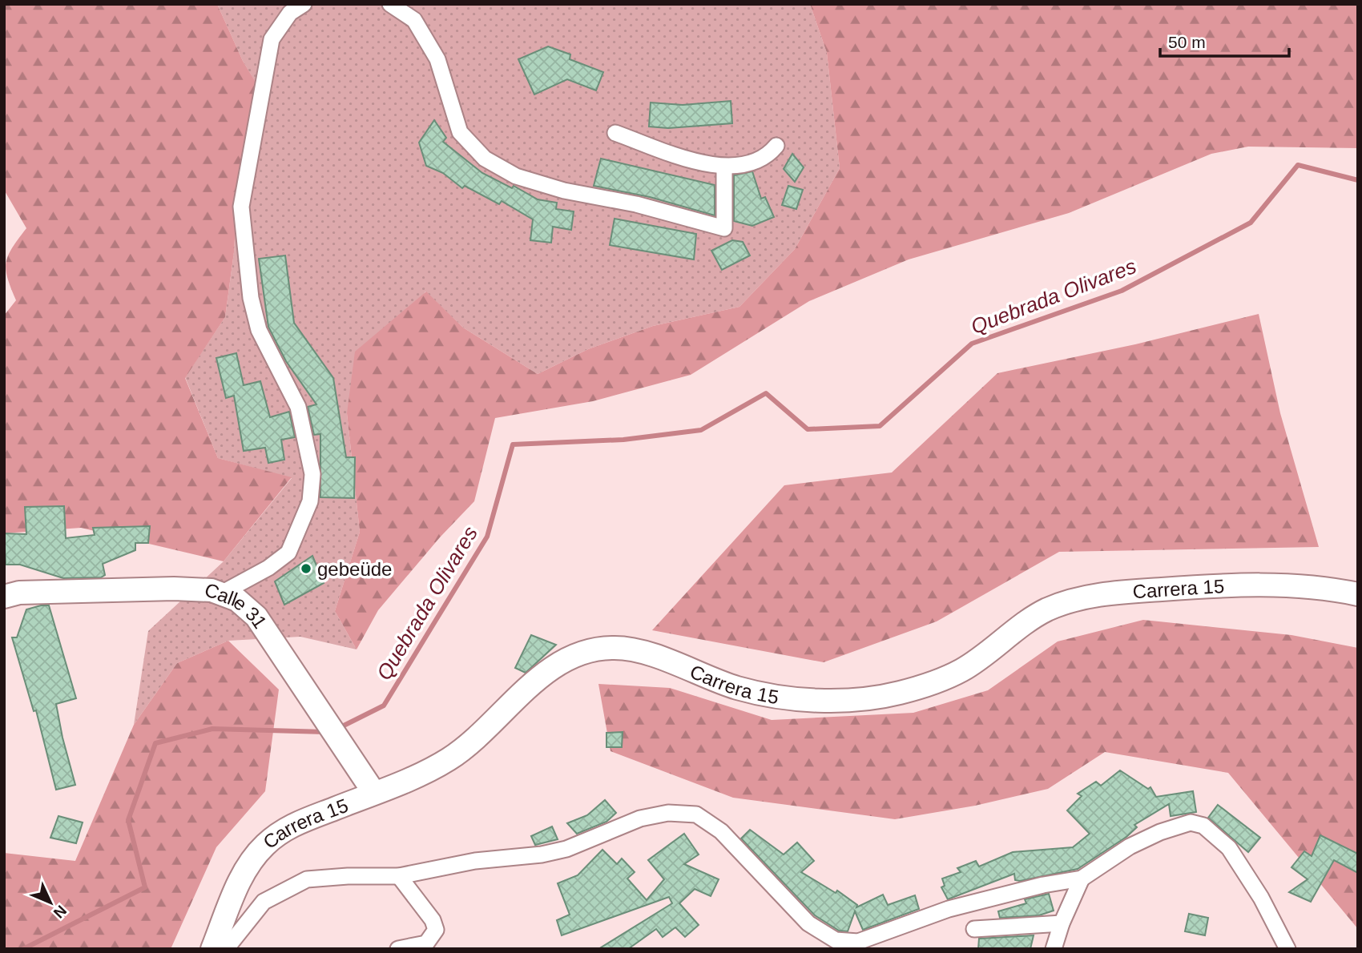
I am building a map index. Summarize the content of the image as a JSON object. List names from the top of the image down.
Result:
{
  "streets": {
    "main road": ["Carrera 15", "Calle 31"]
  },
  "crossings": [
    ["Carrera 15", "Calle 31"]
  ],
  "water": ["Quebrada Olivares"],
  "places": ["gebeüde"],
  "scale_bar": "50 m",
  "north": "bottom right"
}
